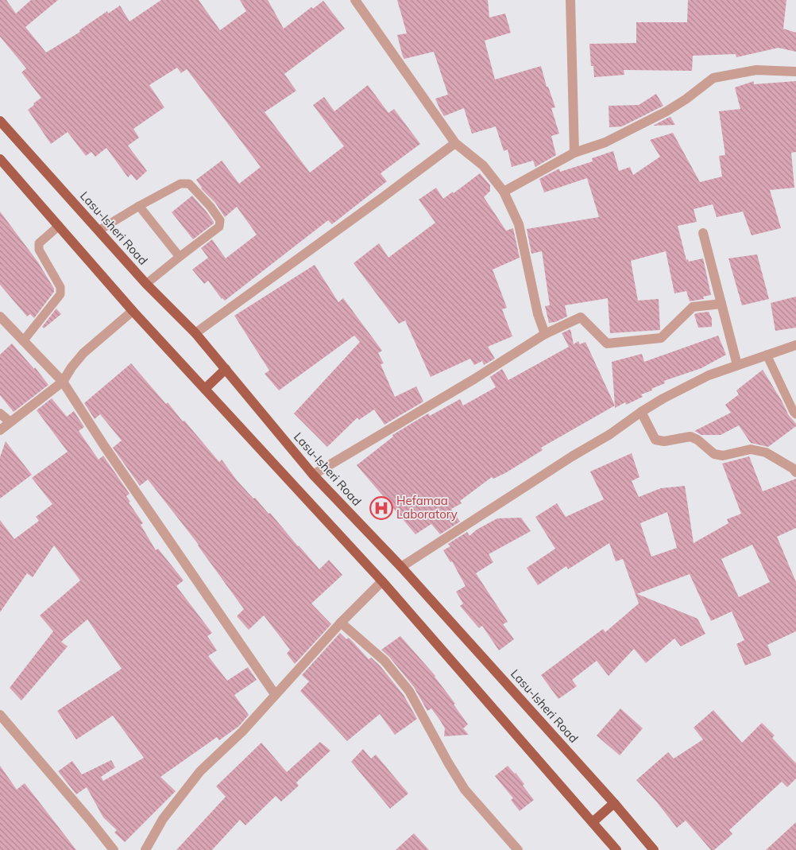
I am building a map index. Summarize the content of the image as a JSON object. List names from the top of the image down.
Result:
{
  "streets": {
    "main road": ["Lasu-Isheri Road"]
  },
  "places": {
    "hospital": ["Hefamaa Laboratory"]
  }
}
